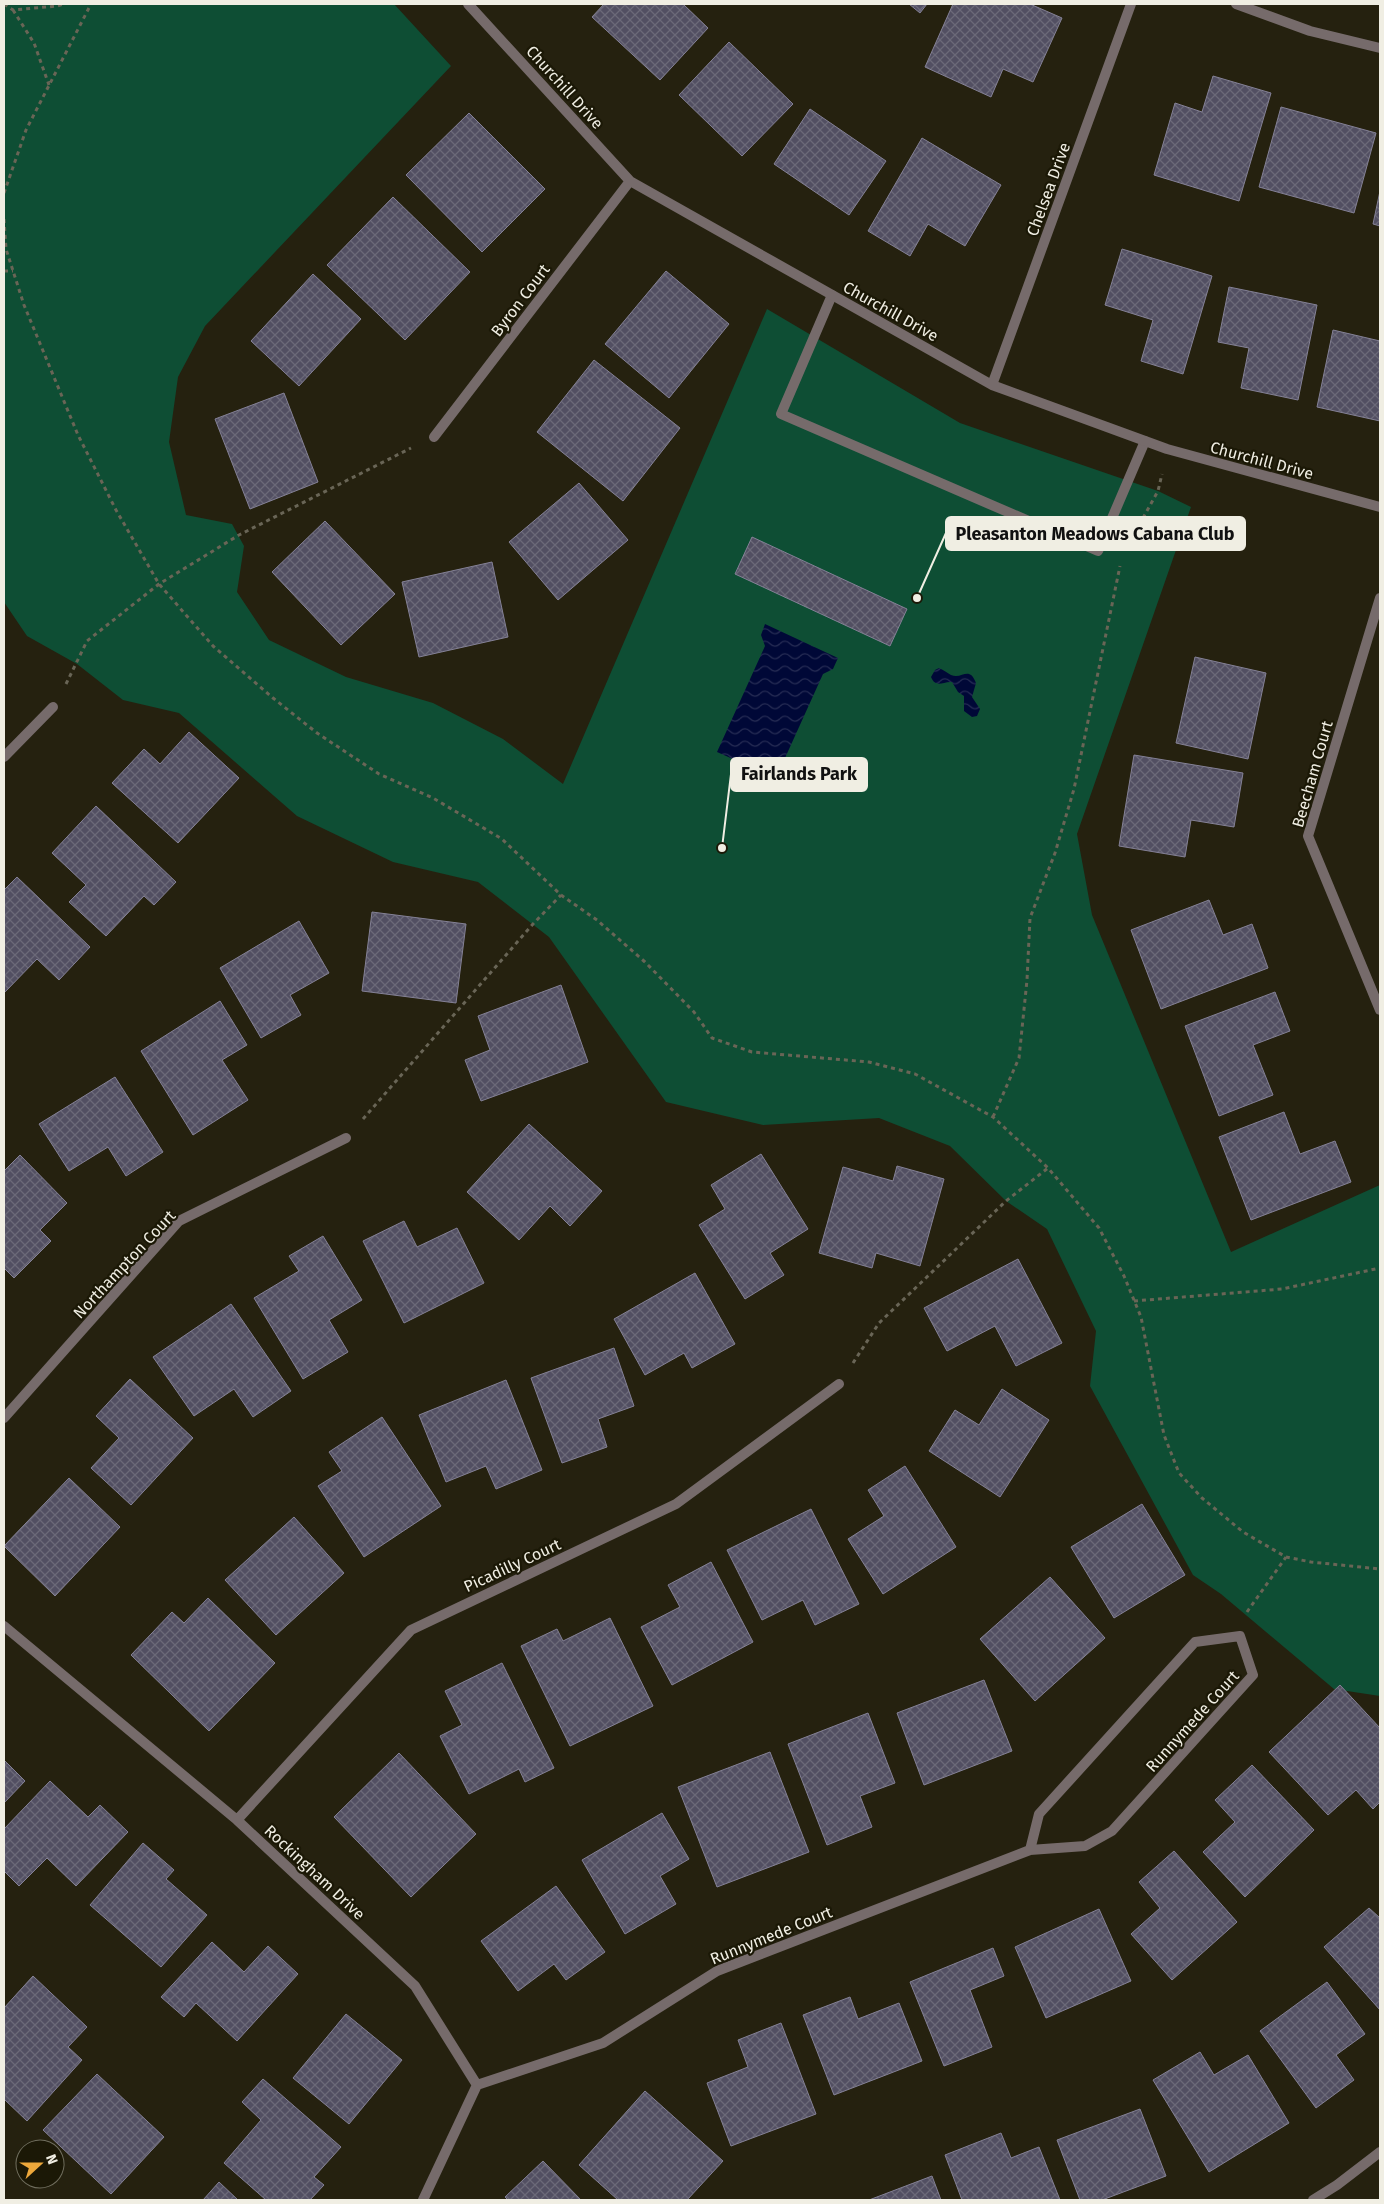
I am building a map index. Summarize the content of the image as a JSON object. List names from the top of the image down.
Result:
{
  "streets": {
    "street": [
      "Churchill Drive",
      "Chelsea Drive",
      "Byron Court",
      "Beecham Court",
      "Northampton Court",
      "Picadilly Court",
      "Runnymede Court",
      "Rockingham Drive"
    ]
  },
  "crossings": [
    ["Churchill Drive", "Chelsea Drive"],
    ["Churchill Drive", "Byron Court"],
    ["Picadilly Court", "Rockingham Drive"],
    ["Runnymede Court", "Rockingham Drive"]
  ],
  "places": ["Pleasanton Meadows Cabana Club", "Fairlands Park"],
  "north": "right"
}
